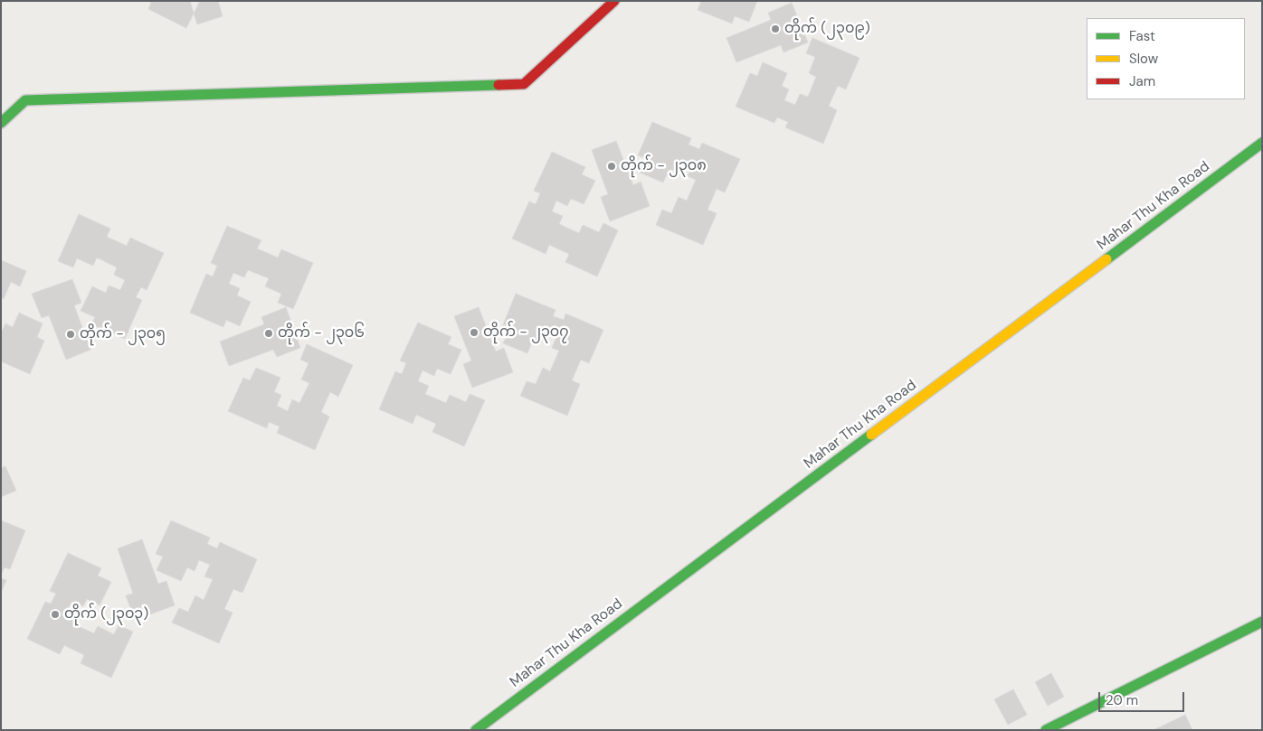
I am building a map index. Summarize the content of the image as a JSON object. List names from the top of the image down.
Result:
{
  "streets": {
    "main road": ["Mahar Thu Kha Road"]
  },
  "places": [
    "တိုက် (၂၃၀၉)",
    "တိုက် - ၂၃၀၈",
    "တိုက် - ၂၃၀၇",
    "တိုက် - ၂၃၀၆",
    "တိုက် - ၂၃၀၅",
    "တိုက် (၂၃၀၃)"
  ],
  "legend": ["Fast", "Slow", "Jam"],
  "scale_bar": "20 m"
}
